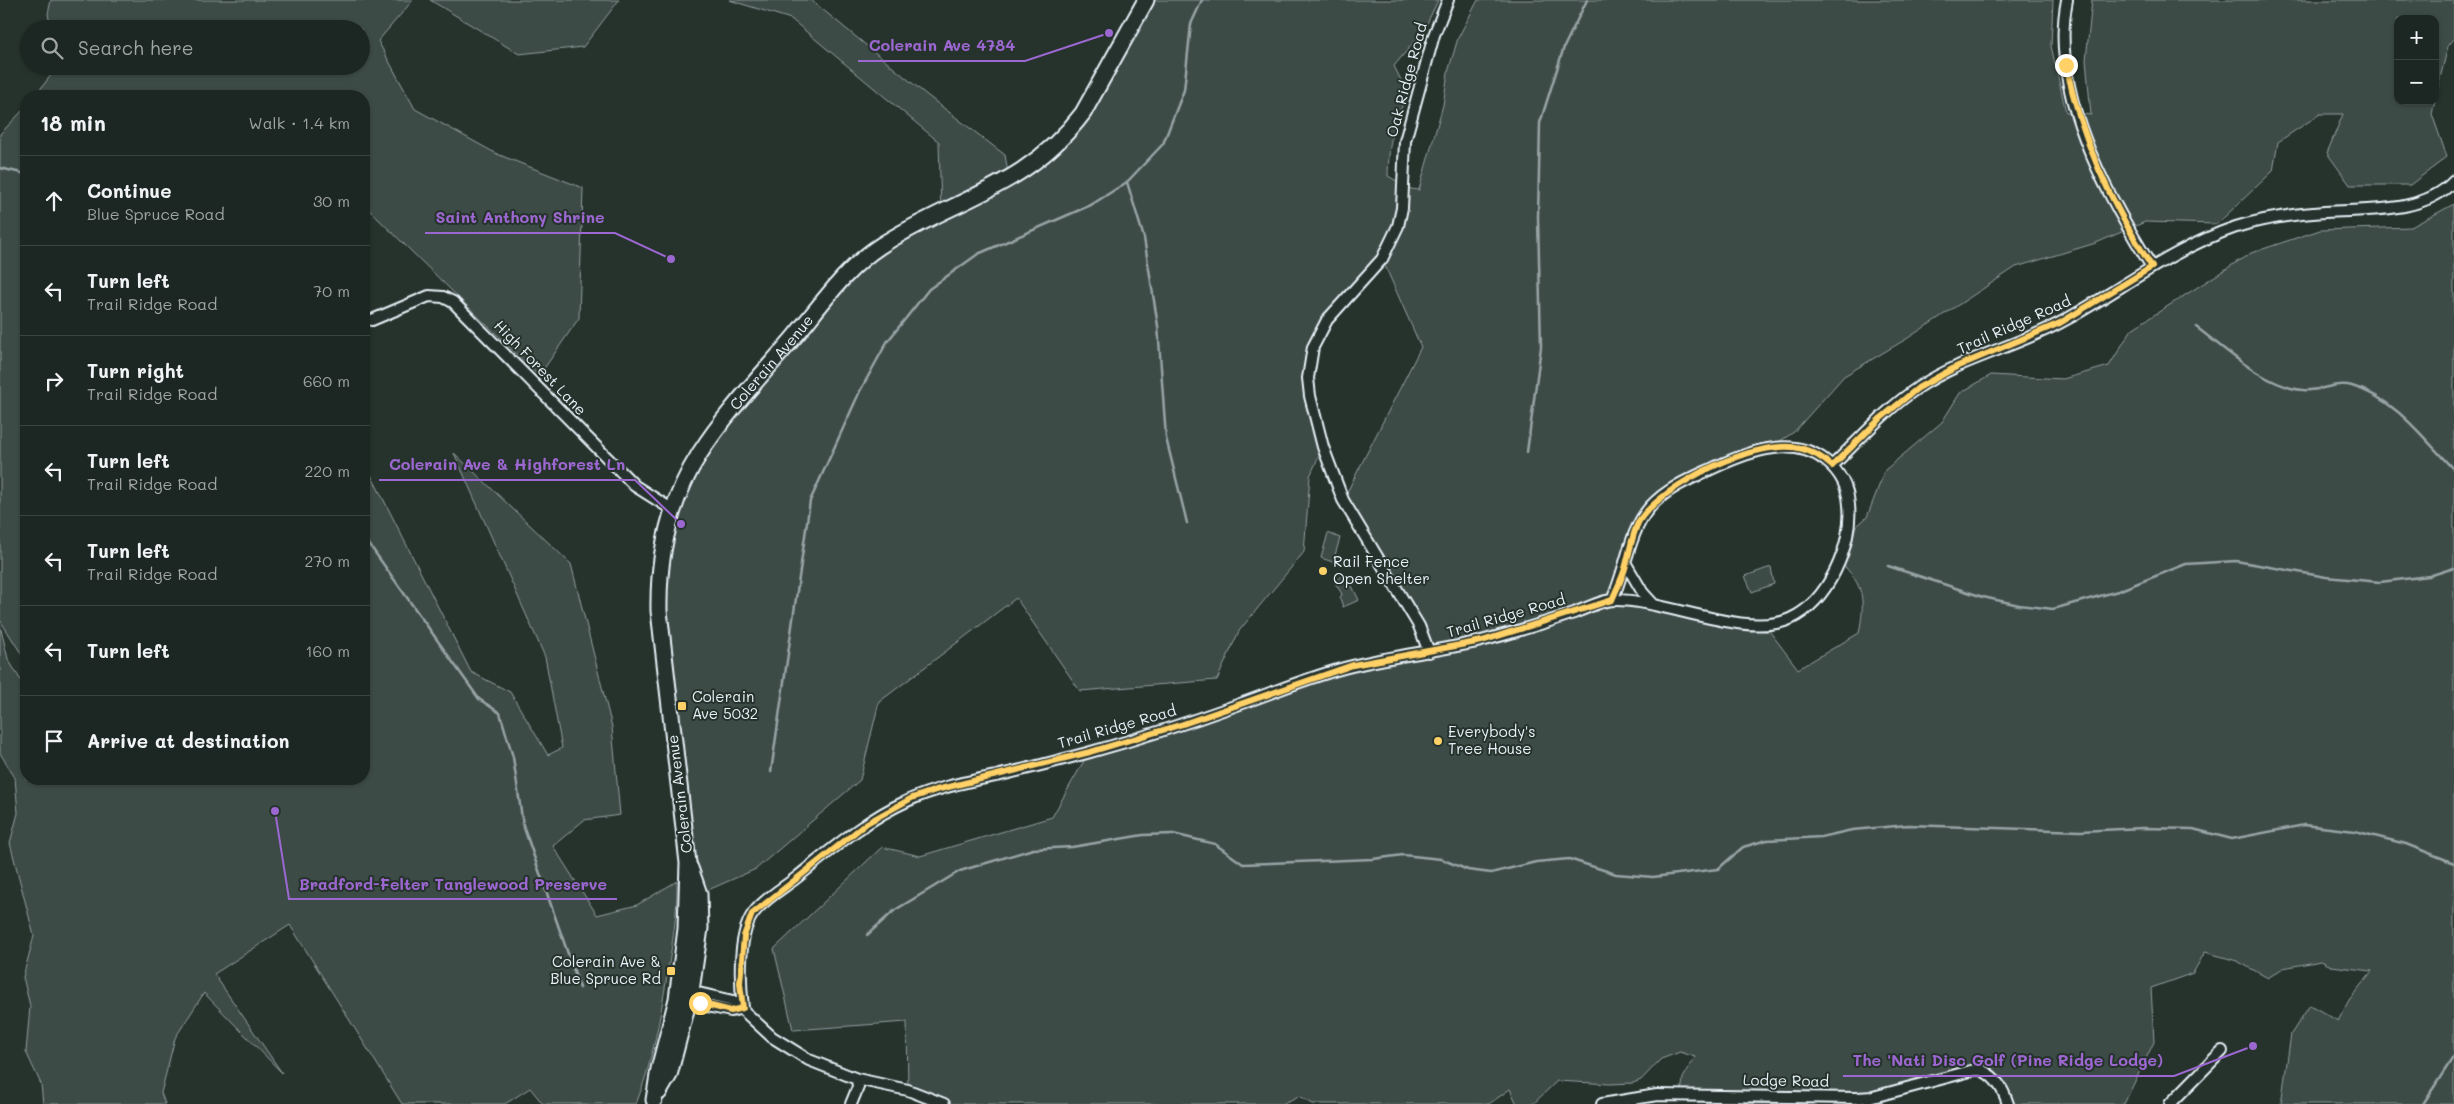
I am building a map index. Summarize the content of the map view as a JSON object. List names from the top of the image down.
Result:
{
  "streets": {
    "main road": ["Colerain Avenue"],
    "street": [
      "Oak Ridge Road",
      "Trail Ridge Road",
      "High Forest Lane",
      "Lodge Road"
    ]
  },
  "crossings": [
    ["Oak Ridge Road", "Trail Ridge Road"],
    ["Colerain Avenue", "High Forest Lane"]
  ],
  "places": {
    "other": [
      "Colerain Ave 4784",
      "Saint Anthony Shrine",
      "Colerain Ave & Highforest Ln",
      "Rail Fence Open Shelter",
      "Everybody's Tree House",
      "Bradford-Felter Tanglewood Preserve",
      "The 'Nati Disc Golf (Pine Ridge Lodge)"
    ],
    "transit": ["Colerain Ave 5032", "Colerain Ave & Blue Spruce Rd"]
  },
  "page": {
    "map_buttons": ["+", "−"],
    "search": "Search here",
    "heading": ["18 min", "Walk · 1.4 km"],
    "list": [
      ["Continue", "Blue Spruce Road", "30 m"],
      ["Turn left", "Trail Ridge Road", "70 m"],
      ["Turn right", "Trail Ridge Road", "660 m"],
      ["Turn left", "Trail Ridge Road", "220 m"],
      ["Turn left", "Trail Ridge Road", "270 m"],
      ["Turn left", "160 m"],
      "Arrive at destination"
    ]
  }
}
